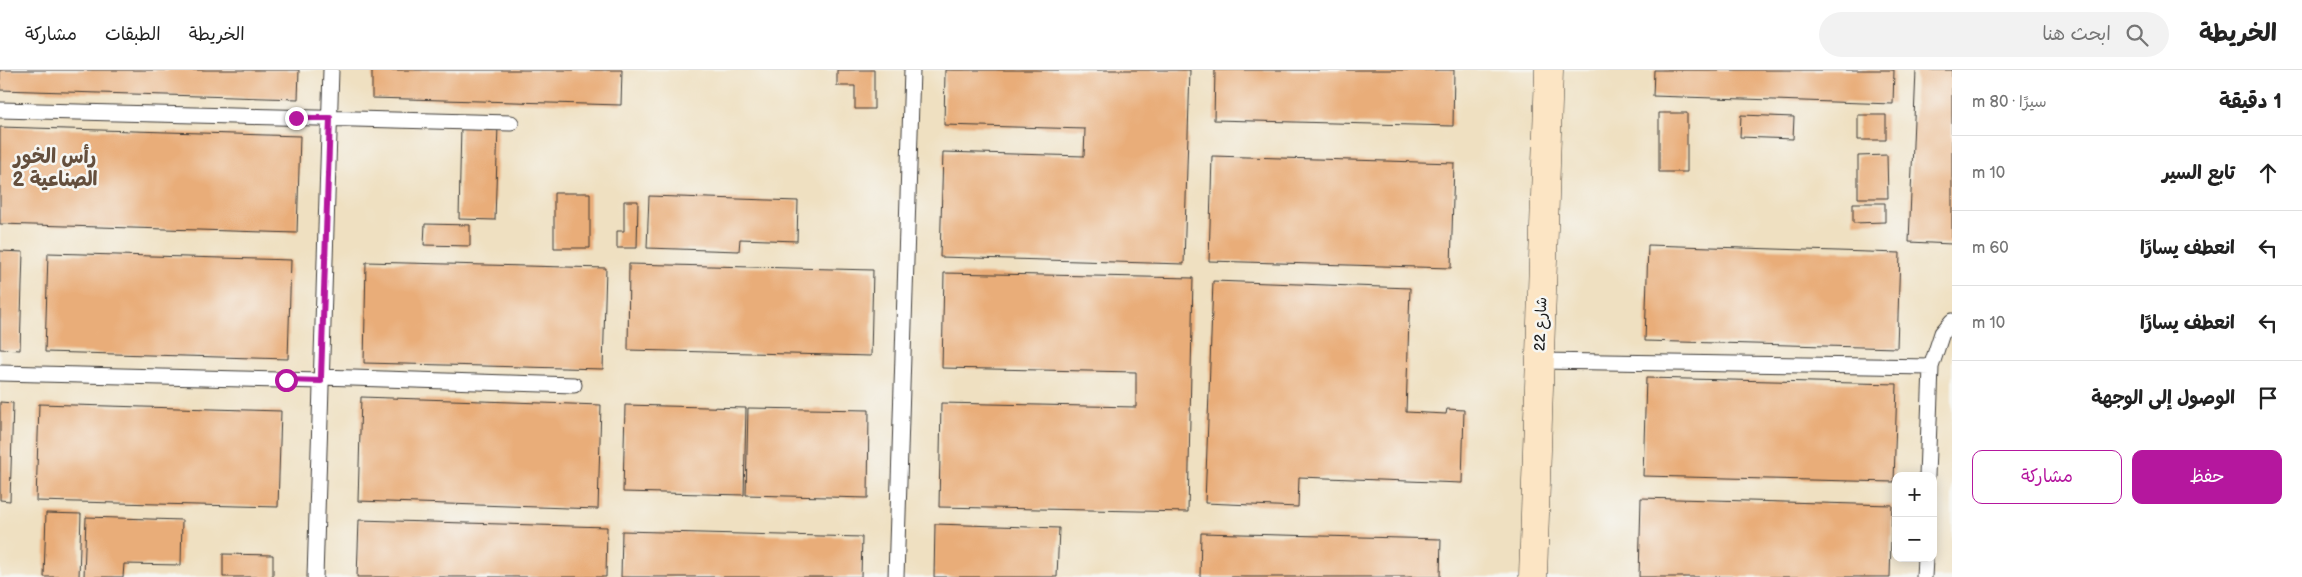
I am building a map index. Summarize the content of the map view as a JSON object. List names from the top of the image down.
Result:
{
  "streets": {
    "street": ["شارع 22"]
  },
  "districts": ["رأس الخور الصناعية 2"],
  "page": {
    "header": "الخريطة",
    "search": "ابحث هنا",
    "nav": ["الخريطة", "الطبقات", "مشاركة"],
    "heading": ["1 دقيقة", "سيرًا · 80 m"],
    "list": [
      ["تابع السير", "10 m"],
      ["انعطف يسارًا", "60 m"],
      ["انعطف يسارًا", "10 m"],
      "الوصول إلى الوجهة"
    ],
    "buttons": ["حفظ", "مشاركة"],
    "map_buttons": ["+", "−"]
  }
}
